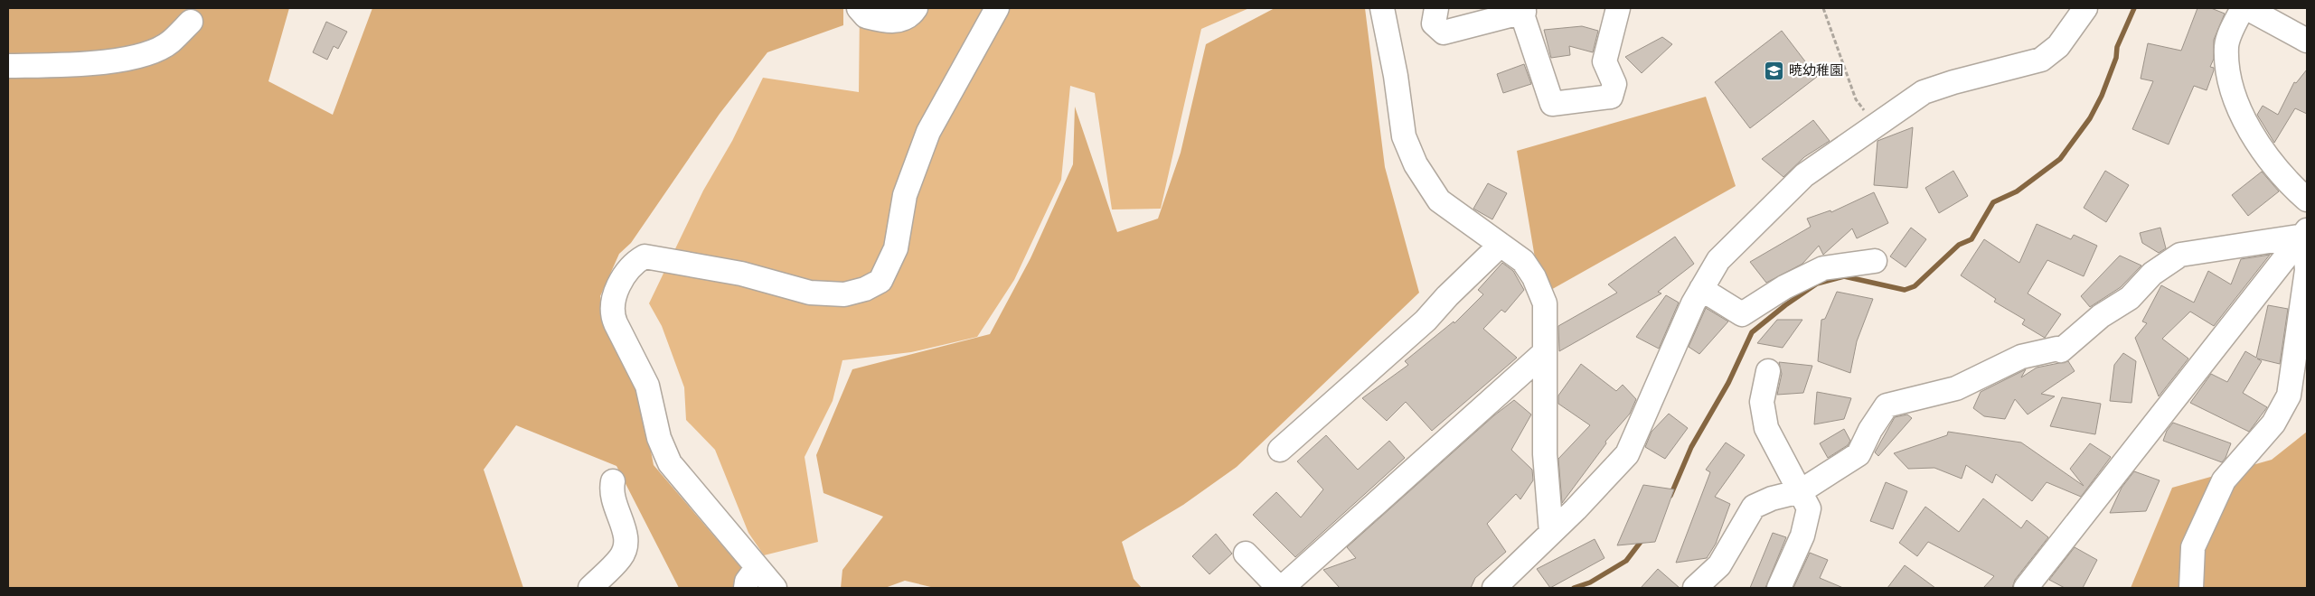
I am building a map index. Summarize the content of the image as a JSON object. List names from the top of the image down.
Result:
{
  "places": {
    "school or university": ["暁幼稚園"]
  }
}
